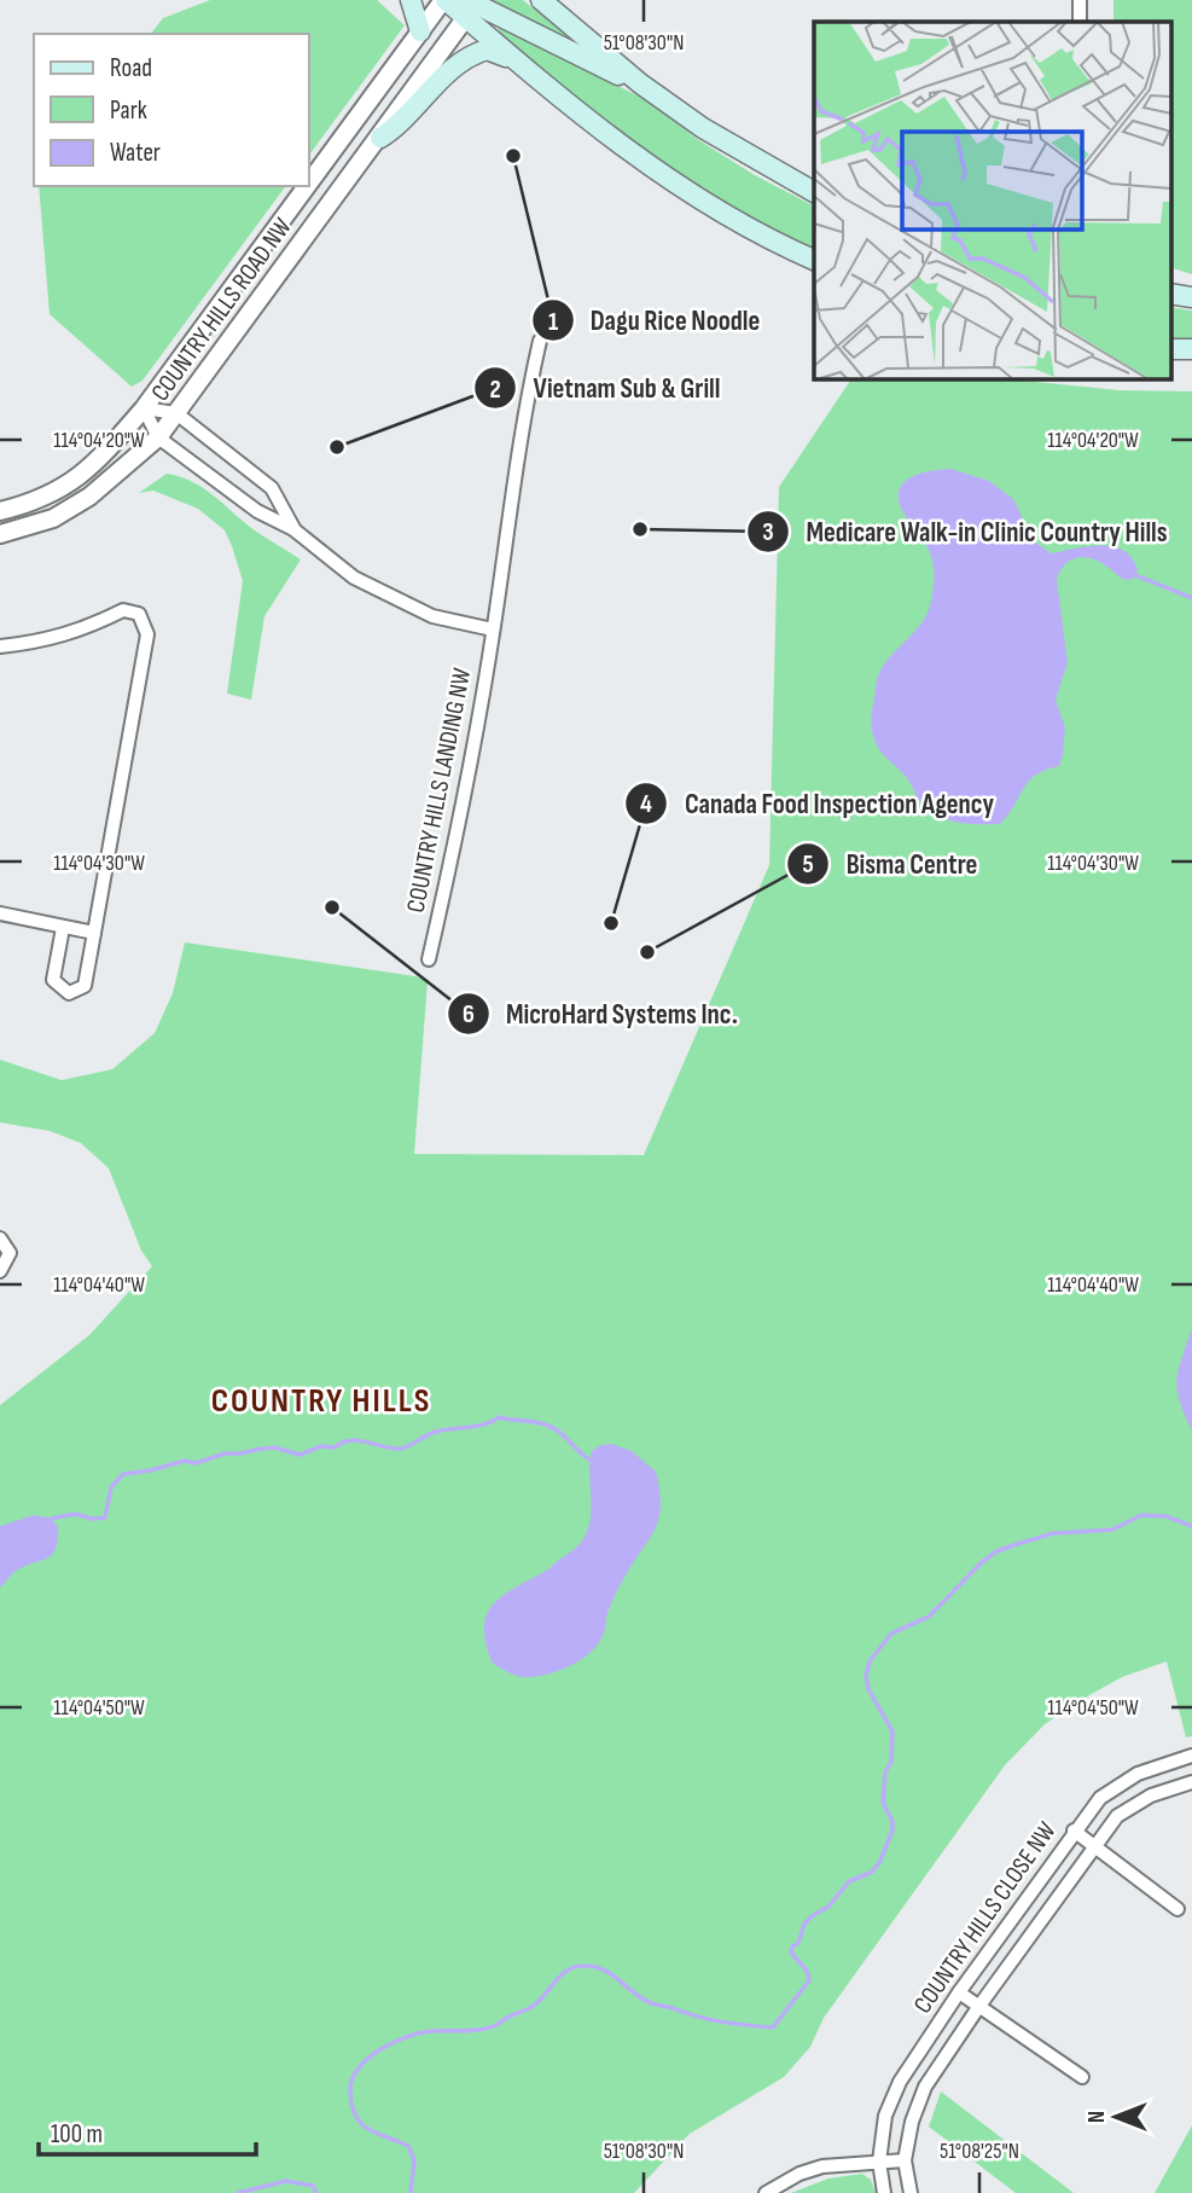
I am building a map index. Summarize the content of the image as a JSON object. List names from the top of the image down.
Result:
{
  "streets": {
    "street": ["COUNTRY HILLS ROAD NW", "COUNTRY HILLS LANDING NW", "COUNTRY HILLS CLOSE NW"]
  },
  "districts": ["COUNTRY HILLS"],
  "places": [
    "Dagu Rice Noodle",
    "Vietnam Sub & Grill",
    "Medicare Walk-in Clinic Country Hills",
    "MicroHard Systems Inc.",
    "Canada Food Inspection Agency",
    "Bisma Centre"
  ],
  "legend": ["Road", "Park", "Water"],
  "scale_bar": "100 m",
  "north": "left",
  "coordinates": [
    "51°08'30\"N",
    "114°04'20\"W",
    "114°04'30\"W",
    "114°04'40\"W",
    "114°04'50\"W",
    "51°08'25\"N"
  ]
}
